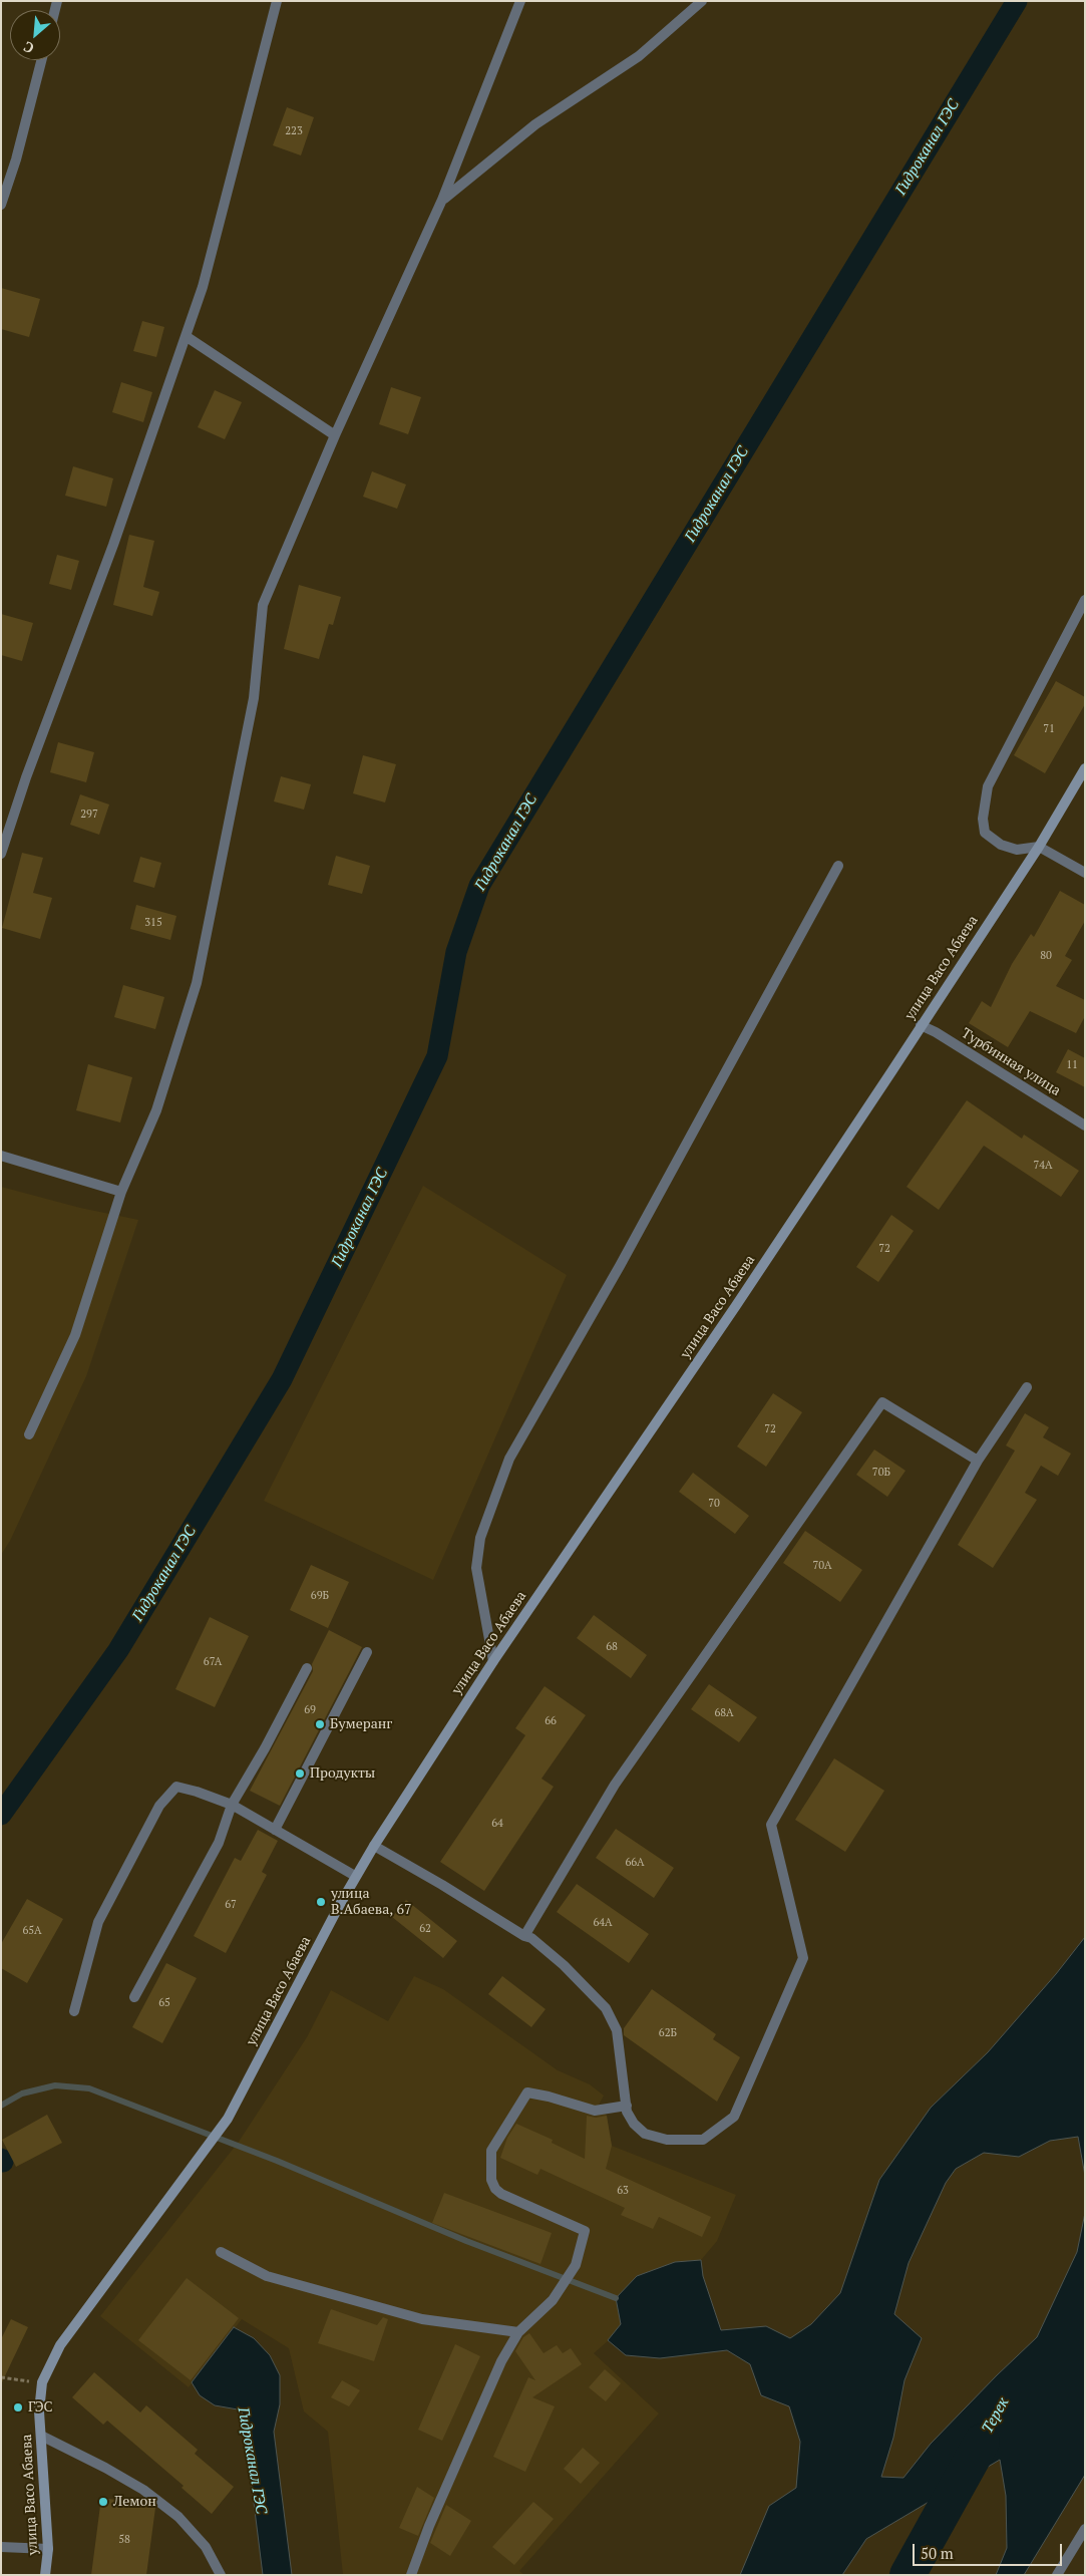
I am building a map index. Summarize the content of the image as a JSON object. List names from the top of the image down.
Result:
{
  "streets": {
    "main road": ["улица Васо Абаева"],
    "street": ["Турбинная улица"]
  },
  "crossings": [
    ["улица Васо Абаева", "Турбинная улица"]
  ],
  "water": ["Гидроканал ГЭС", "Терек"],
  "places": [
    "Бумеранг",
    "Продукты",
    "улица В.Абаева, 67",
    "ГЭС",
    "Лемон"
  ],
  "house_numbers": [
    "223",
    "71",
    "297",
    "315",
    "80",
    "11",
    "74А",
    "72",
    "72",
    "70Б",
    "70",
    "70А",
    "69Б",
    "68",
    "67А",
    "69",
    "68А",
    "66",
    "64",
    "66А",
    "67",
    "64А",
    "62",
    "65А",
    "65",
    "62Б",
    "63",
    "58"
  ],
  "scale_bar": "50 m",
  "north": "bottom left"
}
